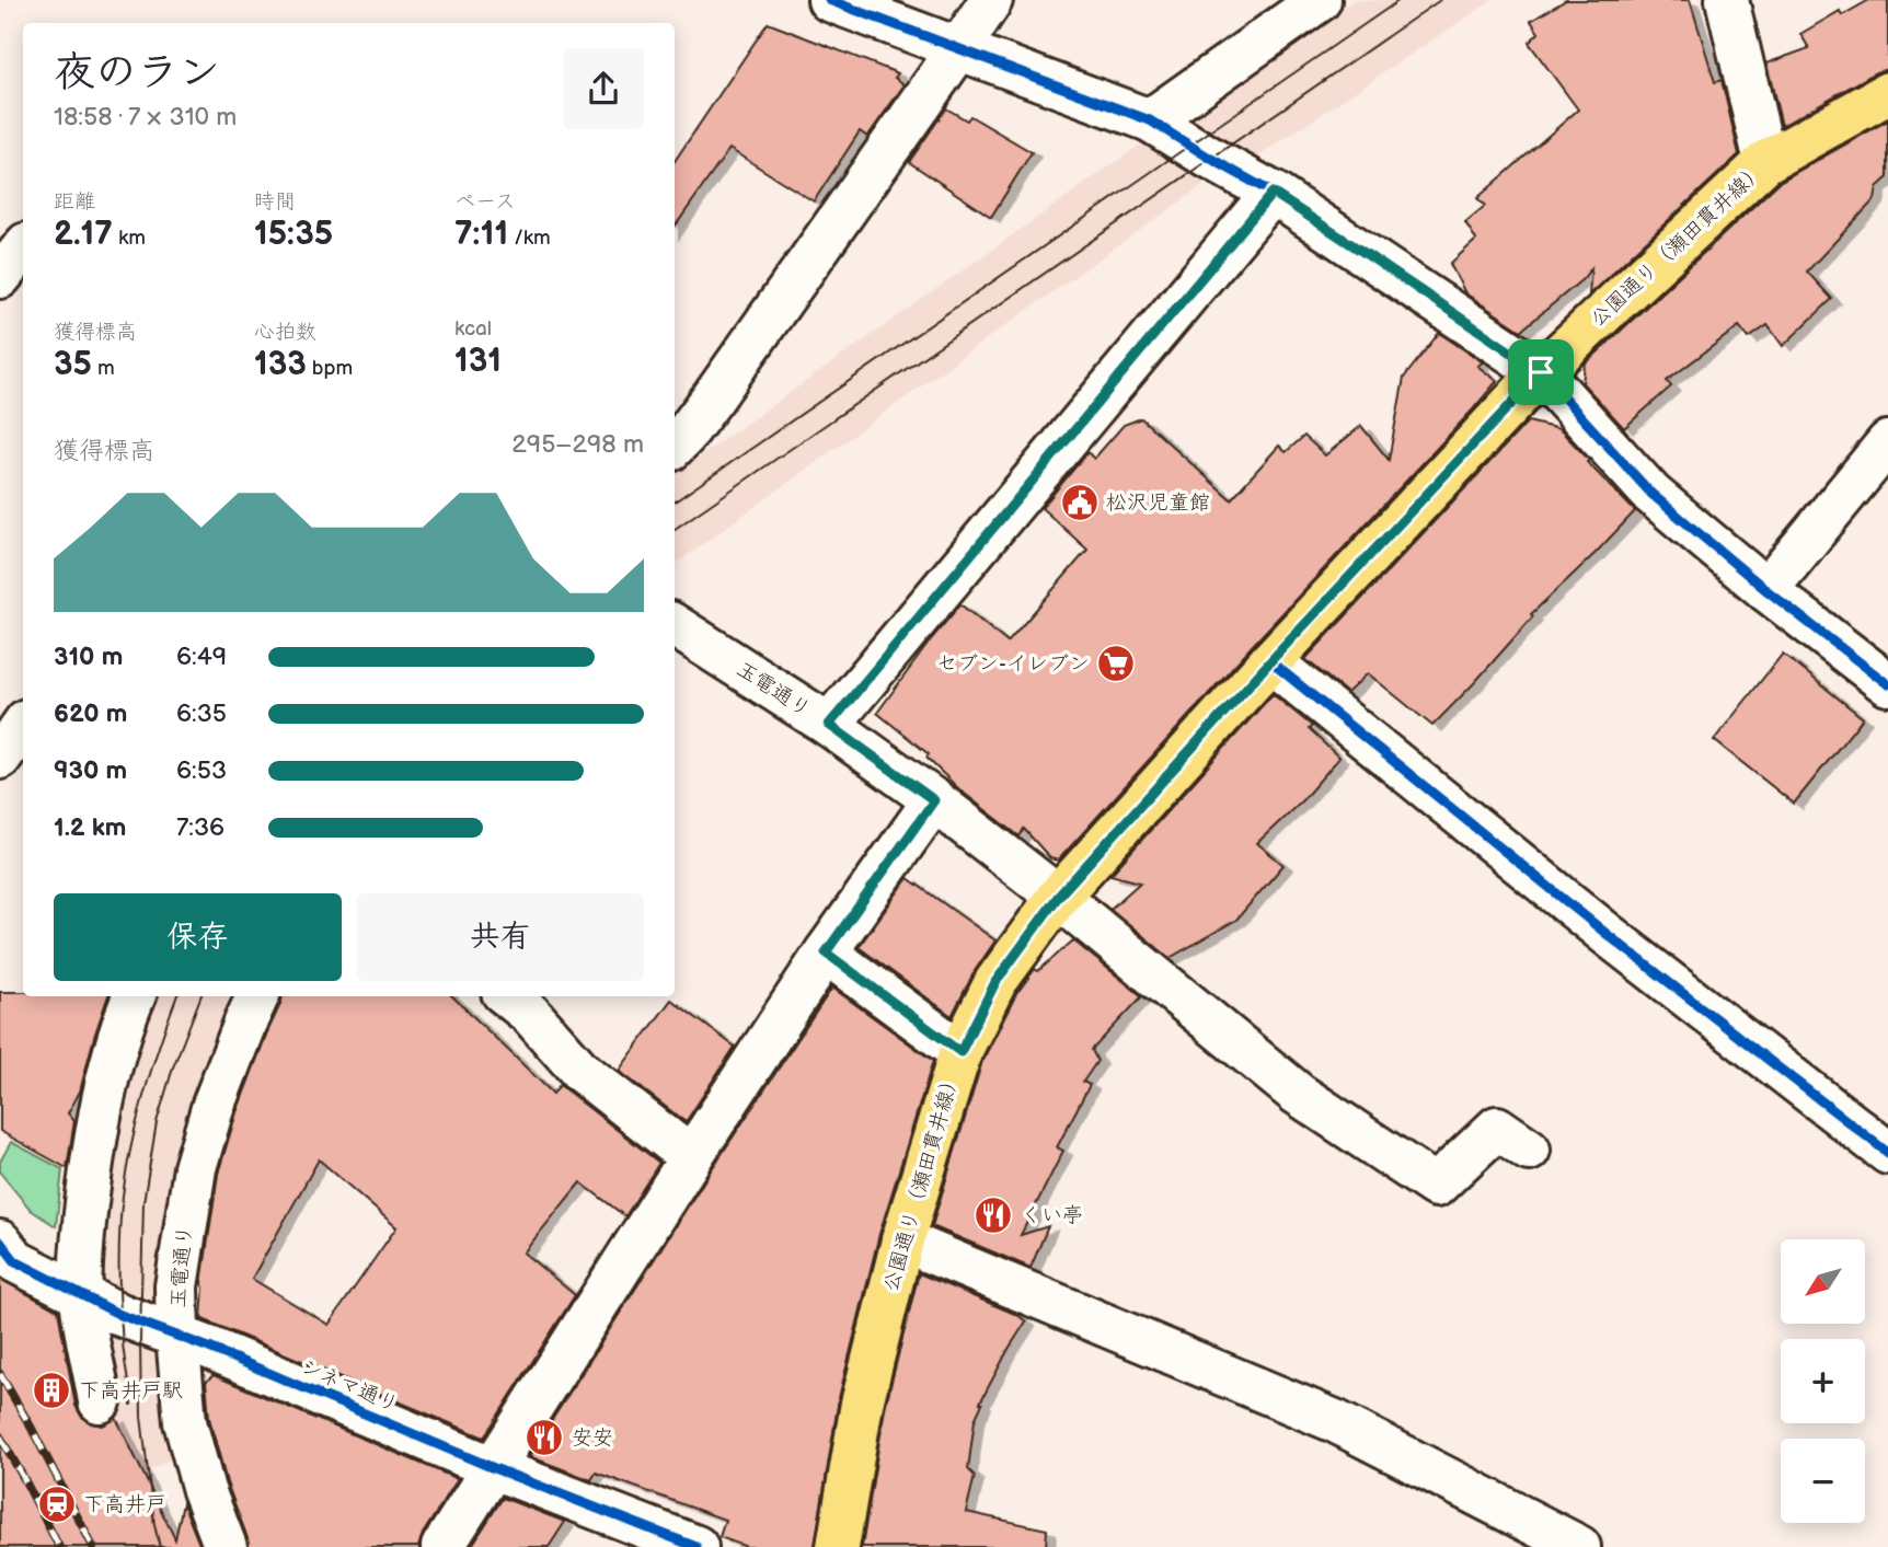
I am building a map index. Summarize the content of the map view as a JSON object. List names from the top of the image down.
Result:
{
  "streets": {
    "main road": ["公園通り（瀬田貫井線）"],
    "street": ["玉電通り", "シネマ通り"]
  },
  "crossings": [
    ["公園通り（瀬田貫井線）", "玉電通り"],
    ["玉電通り", "シネマ通り"]
  ],
  "places": {
    "public building": ["松沢児童館"],
    "supermarket": ["セブン-イレブン"],
    "restaurant": ["くい亭", "安安"],
    "building": ["下高井戸駅"],
    "station": ["下高井戸"]
  },
  "north": "bottom left",
  "page": {
    "heading": ["夜のラン", "18:58 · 7 × 310 m"],
    "stats": [
      ["距離", "2.17 km"],
      ["時間", "15:35"],
      ["ペース", "7:11 /km"],
      ["獲得標高", "35 m"],
      ["心拍数", "133 bpm"],
      ["kcal", "131"]
    ],
    "chart": ["獲得標高", "295–298 m"],
    "list": [
      {
        "name": "310 m",
        "note": "6:49"
      },
      {
        "name": "620 m",
        "note": "6:35"
      },
      {
        "name": "930 m",
        "note": "6:53"
      },
      {
        "name": "1.2 km",
        "note": "7:36"
      }
    ],
    "buttons": ["保存", "共有"],
    "map_buttons": ["+", "−"]
  }
}
